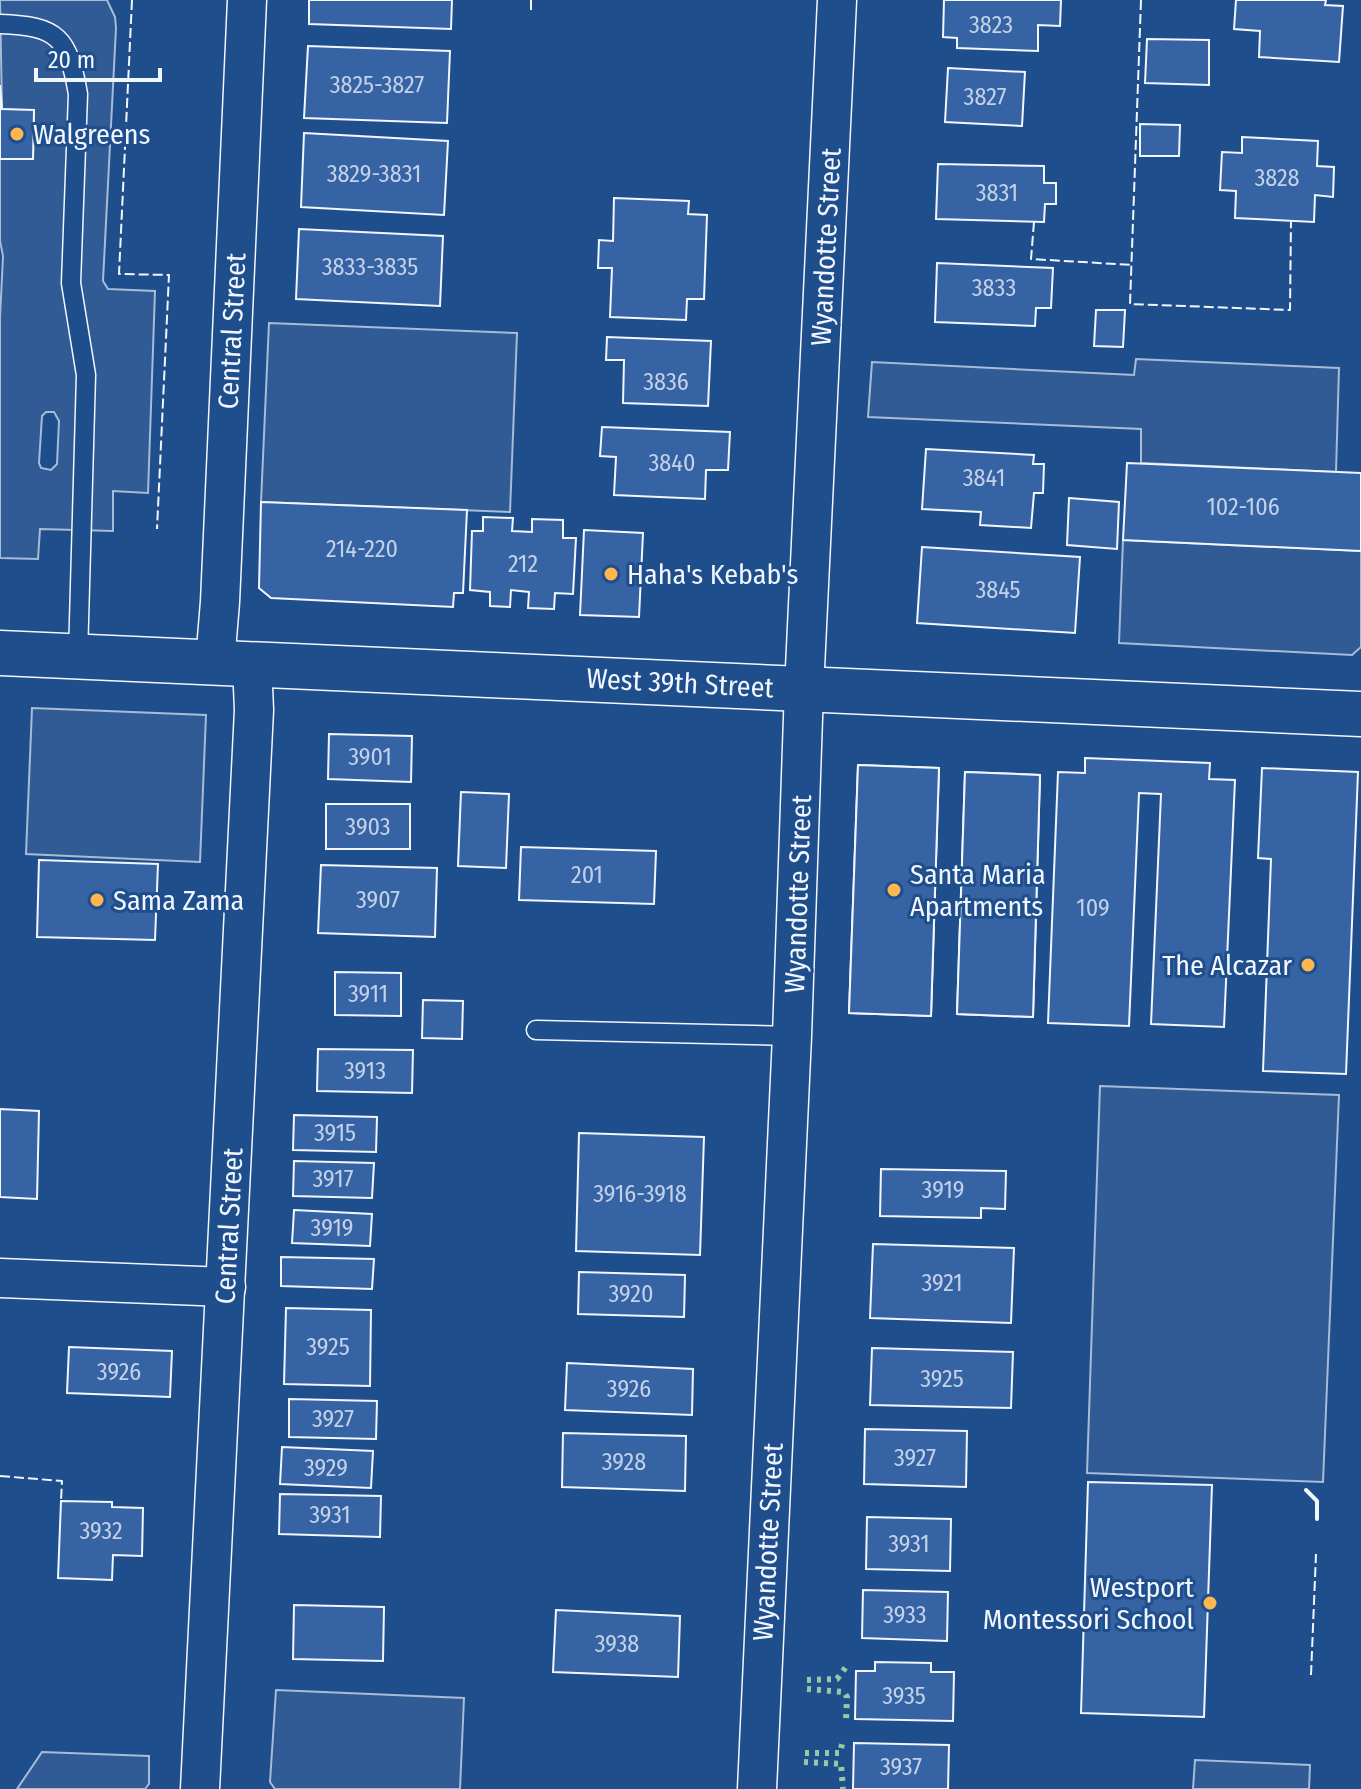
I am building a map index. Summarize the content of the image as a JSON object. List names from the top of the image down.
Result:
{
  "streets": {
    "main road": ["West 39th Street"],
    "street": ["Wyandotte Street", "Central Street"]
  },
  "crossings": [
    ["Wyandotte Street", "West 39th Street"],
    ["Central Street", "West 39th Street"]
  ],
  "places": [
    "Walgreens",
    "Haha's Kebab's",
    "Santa Maria Apartments",
    "Sama Zama",
    "The Alcazar",
    "Westport Montessori School"
  ],
  "house_numbers": [
    "3823",
    "3825-3827",
    "3827",
    "3829-3831",
    "3828",
    "3831",
    "3833-3835",
    "3833",
    "3836",
    "3840",
    "3841",
    "102-106",
    "214-220",
    "212",
    "3845",
    "3901",
    "3903",
    "201",
    "3907",
    "109",
    "3911",
    "3913",
    "3915",
    "3917",
    "3919",
    "3916-3918",
    "3919",
    "3921",
    "3920",
    "3925",
    "3926",
    "3925",
    "3926",
    "3927",
    "3927",
    "3928",
    "3929",
    "3931",
    "3932",
    "3931",
    "3933",
    "3938",
    "3935",
    "3937"
  ],
  "scale_bar": "20 m"
}
